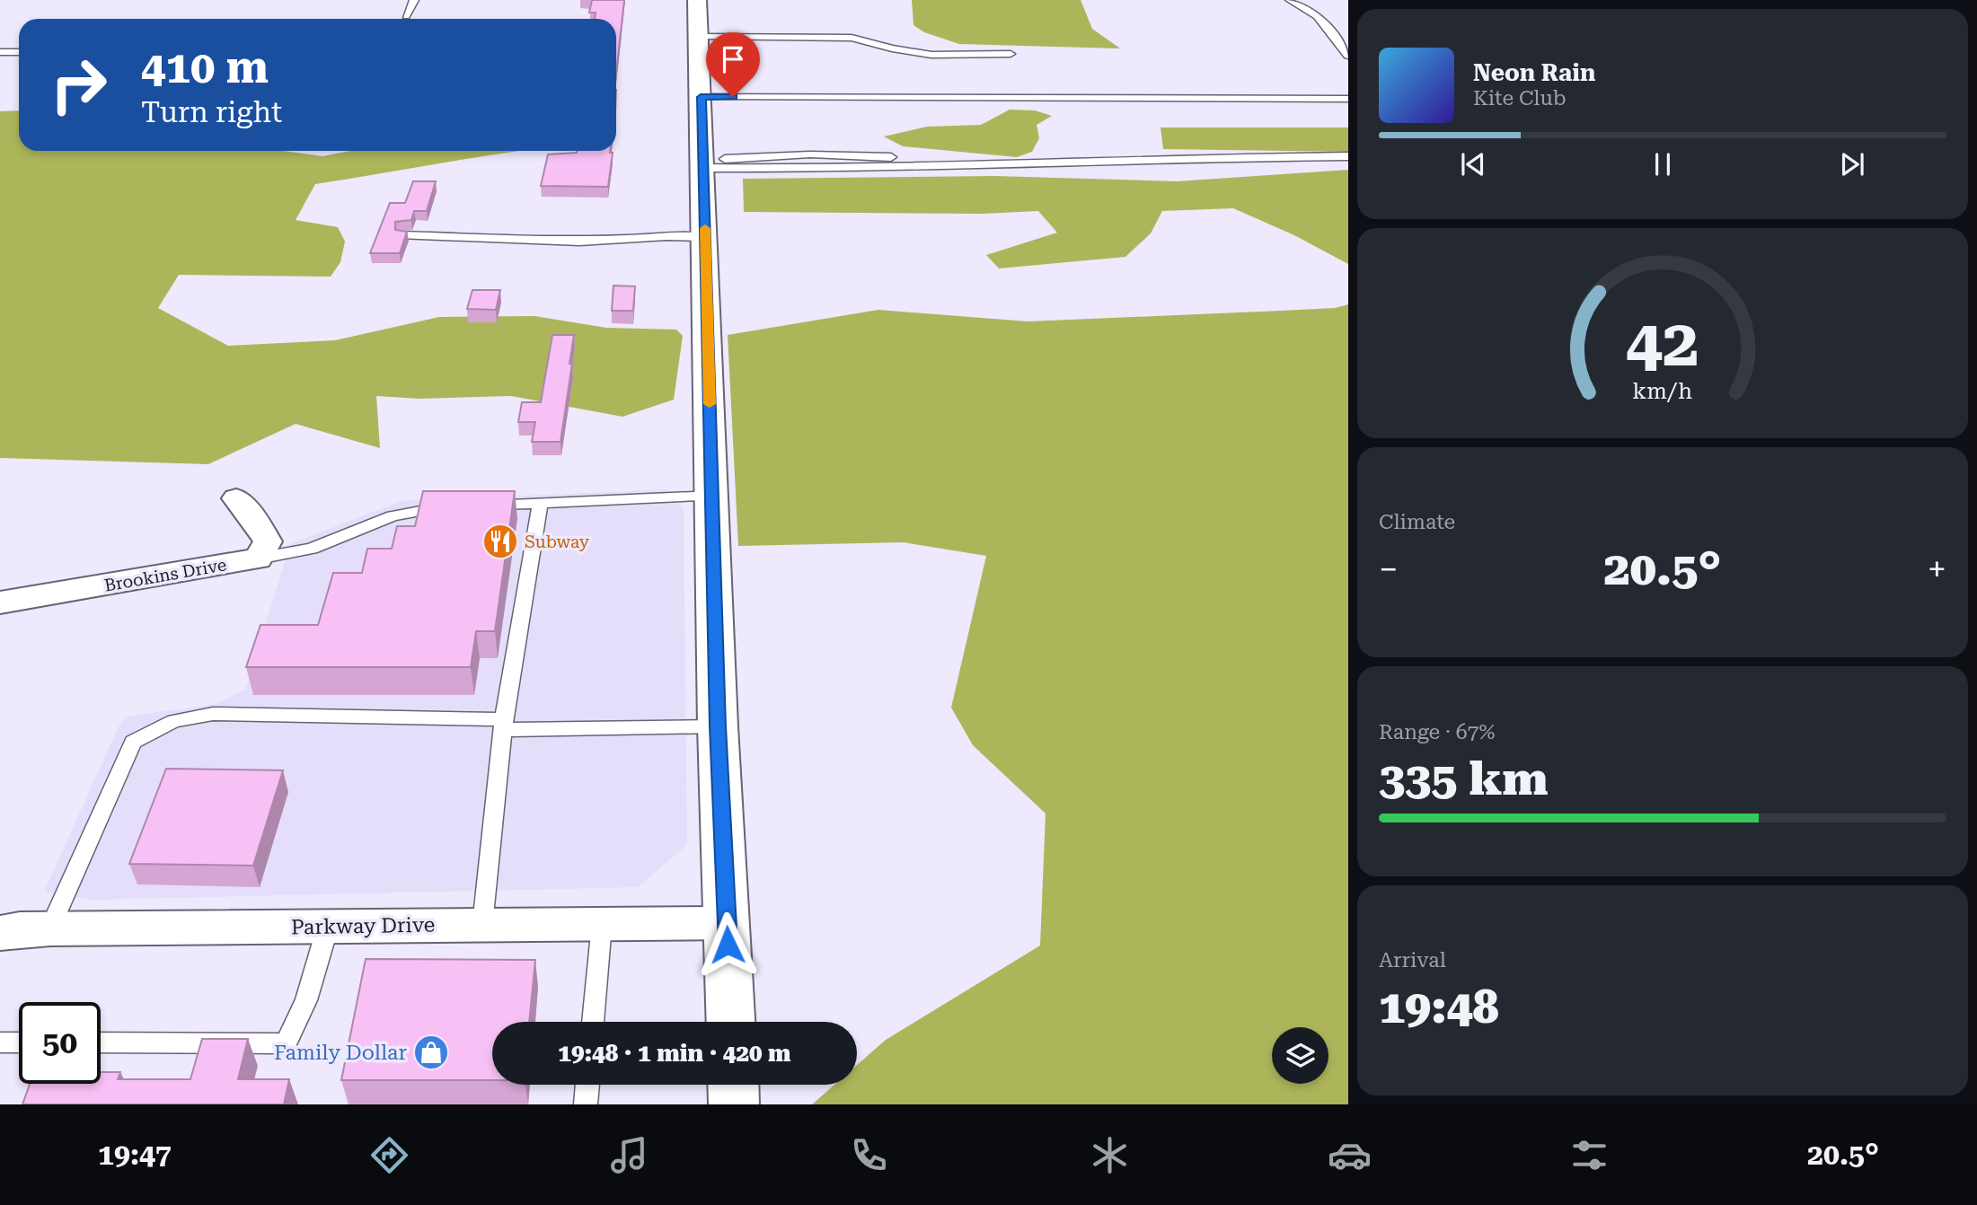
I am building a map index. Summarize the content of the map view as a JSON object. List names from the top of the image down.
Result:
{
  "streets": {
    "street": ["Brookins Drive", "Parkway Drive"]
  },
  "places": {
    "restaurant": ["Subway"],
    "shop": ["Family Dollar"]
  },
  "page": {
    "turn": ["410 m", "Turn right"],
    "song": ["Neon Rain", "Kite Club"],
    "tile": [
      "Climate",
      ["Range · 67%", "335 km"],
      ["Arrival", "19:48"]
    ],
    "heat": ["−", "20.5°", "+"],
    "limit": "50",
    "trip": "19:48 · 1 min · 420 m",
    "tabs": ["19:47", "20.5°"],
    "gauge": ["42", "km/h"]
  }
}
